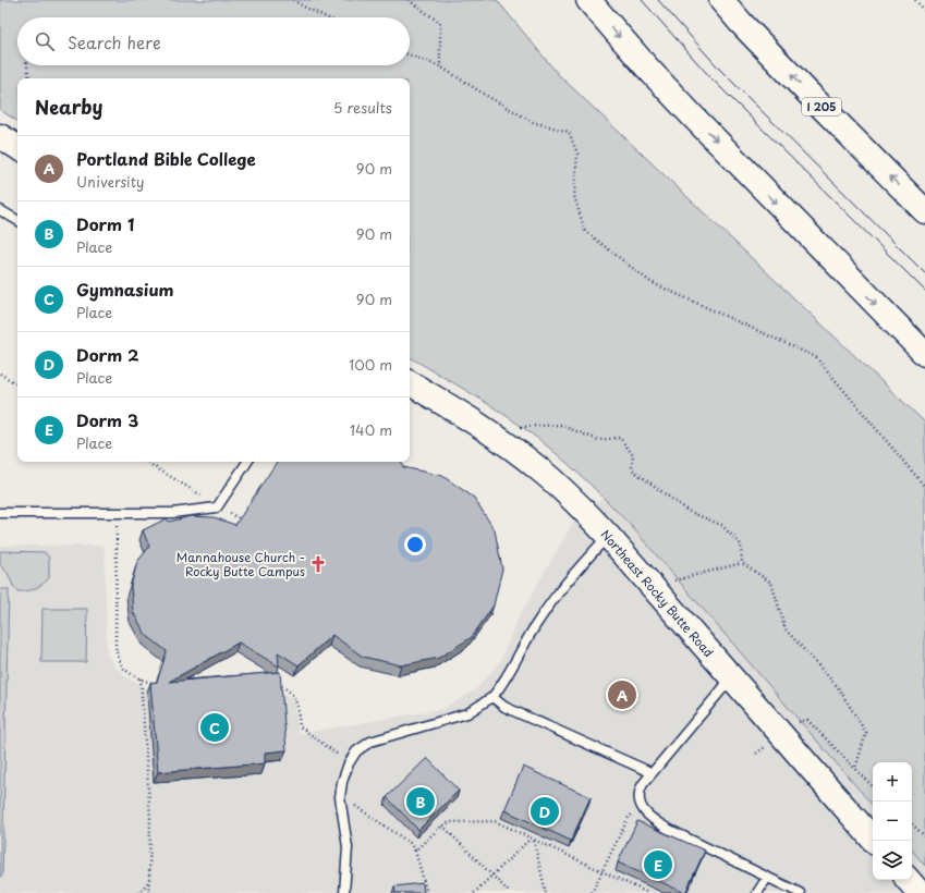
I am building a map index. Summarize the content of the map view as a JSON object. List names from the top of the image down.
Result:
{
  "streets": {
    "main road": ["I 205", "Northeast Rocky Butte Road"]
  },
  "places": {
    "church": ["Mannahouse Church - Rocky Butte Campus"]
  },
  "page": {
    "search": "Search here",
    "heading": ["Nearby", "5 results"],
    "list": [
      {
        "mark": "A",
        "name": "Portland Bible College",
        "note": "University",
        "value": "90 m"
      },
      {
        "mark": "B",
        "name": "Dorm 1",
        "note": "Place",
        "value": "90 m"
      },
      {
        "mark": "C",
        "name": "Gymnasium",
        "note": "Place",
        "value": "90 m"
      },
      {
        "mark": "D",
        "name": "Dorm 2",
        "note": "Place",
        "value": "100 m"
      },
      {
        "mark": "E",
        "name": "Dorm 3",
        "note": "Place",
        "value": "140 m"
      }
    ],
    "pins": [
      "A",
      "C",
      "B",
      "D",
      "E"
    ],
    "map_buttons": ["+", "−"]
  }
}
